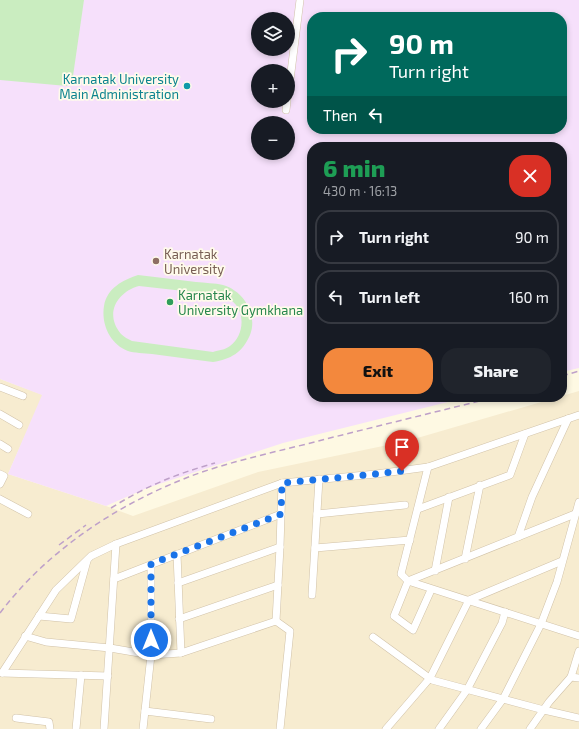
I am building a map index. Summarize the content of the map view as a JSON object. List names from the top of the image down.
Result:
{
  "places": ["Karnatak University Main Administration", "Karnatak University", "Karnatak University Gymkhana"],
  "page": {
    "map_buttons": ["+", "−"],
    "turn": ["90 m", "Turn right"],
    "then": "Then",
    "heading": ["6 min", "430 m · 16:13"],
    "list": [
      {
        "name": "Turn right",
        "value": "90 m"
      },
      {
        "name": "Turn left",
        "value": "160 m"
      }
    ],
    "buttons": ["Exit", "Share"]
  }
}
